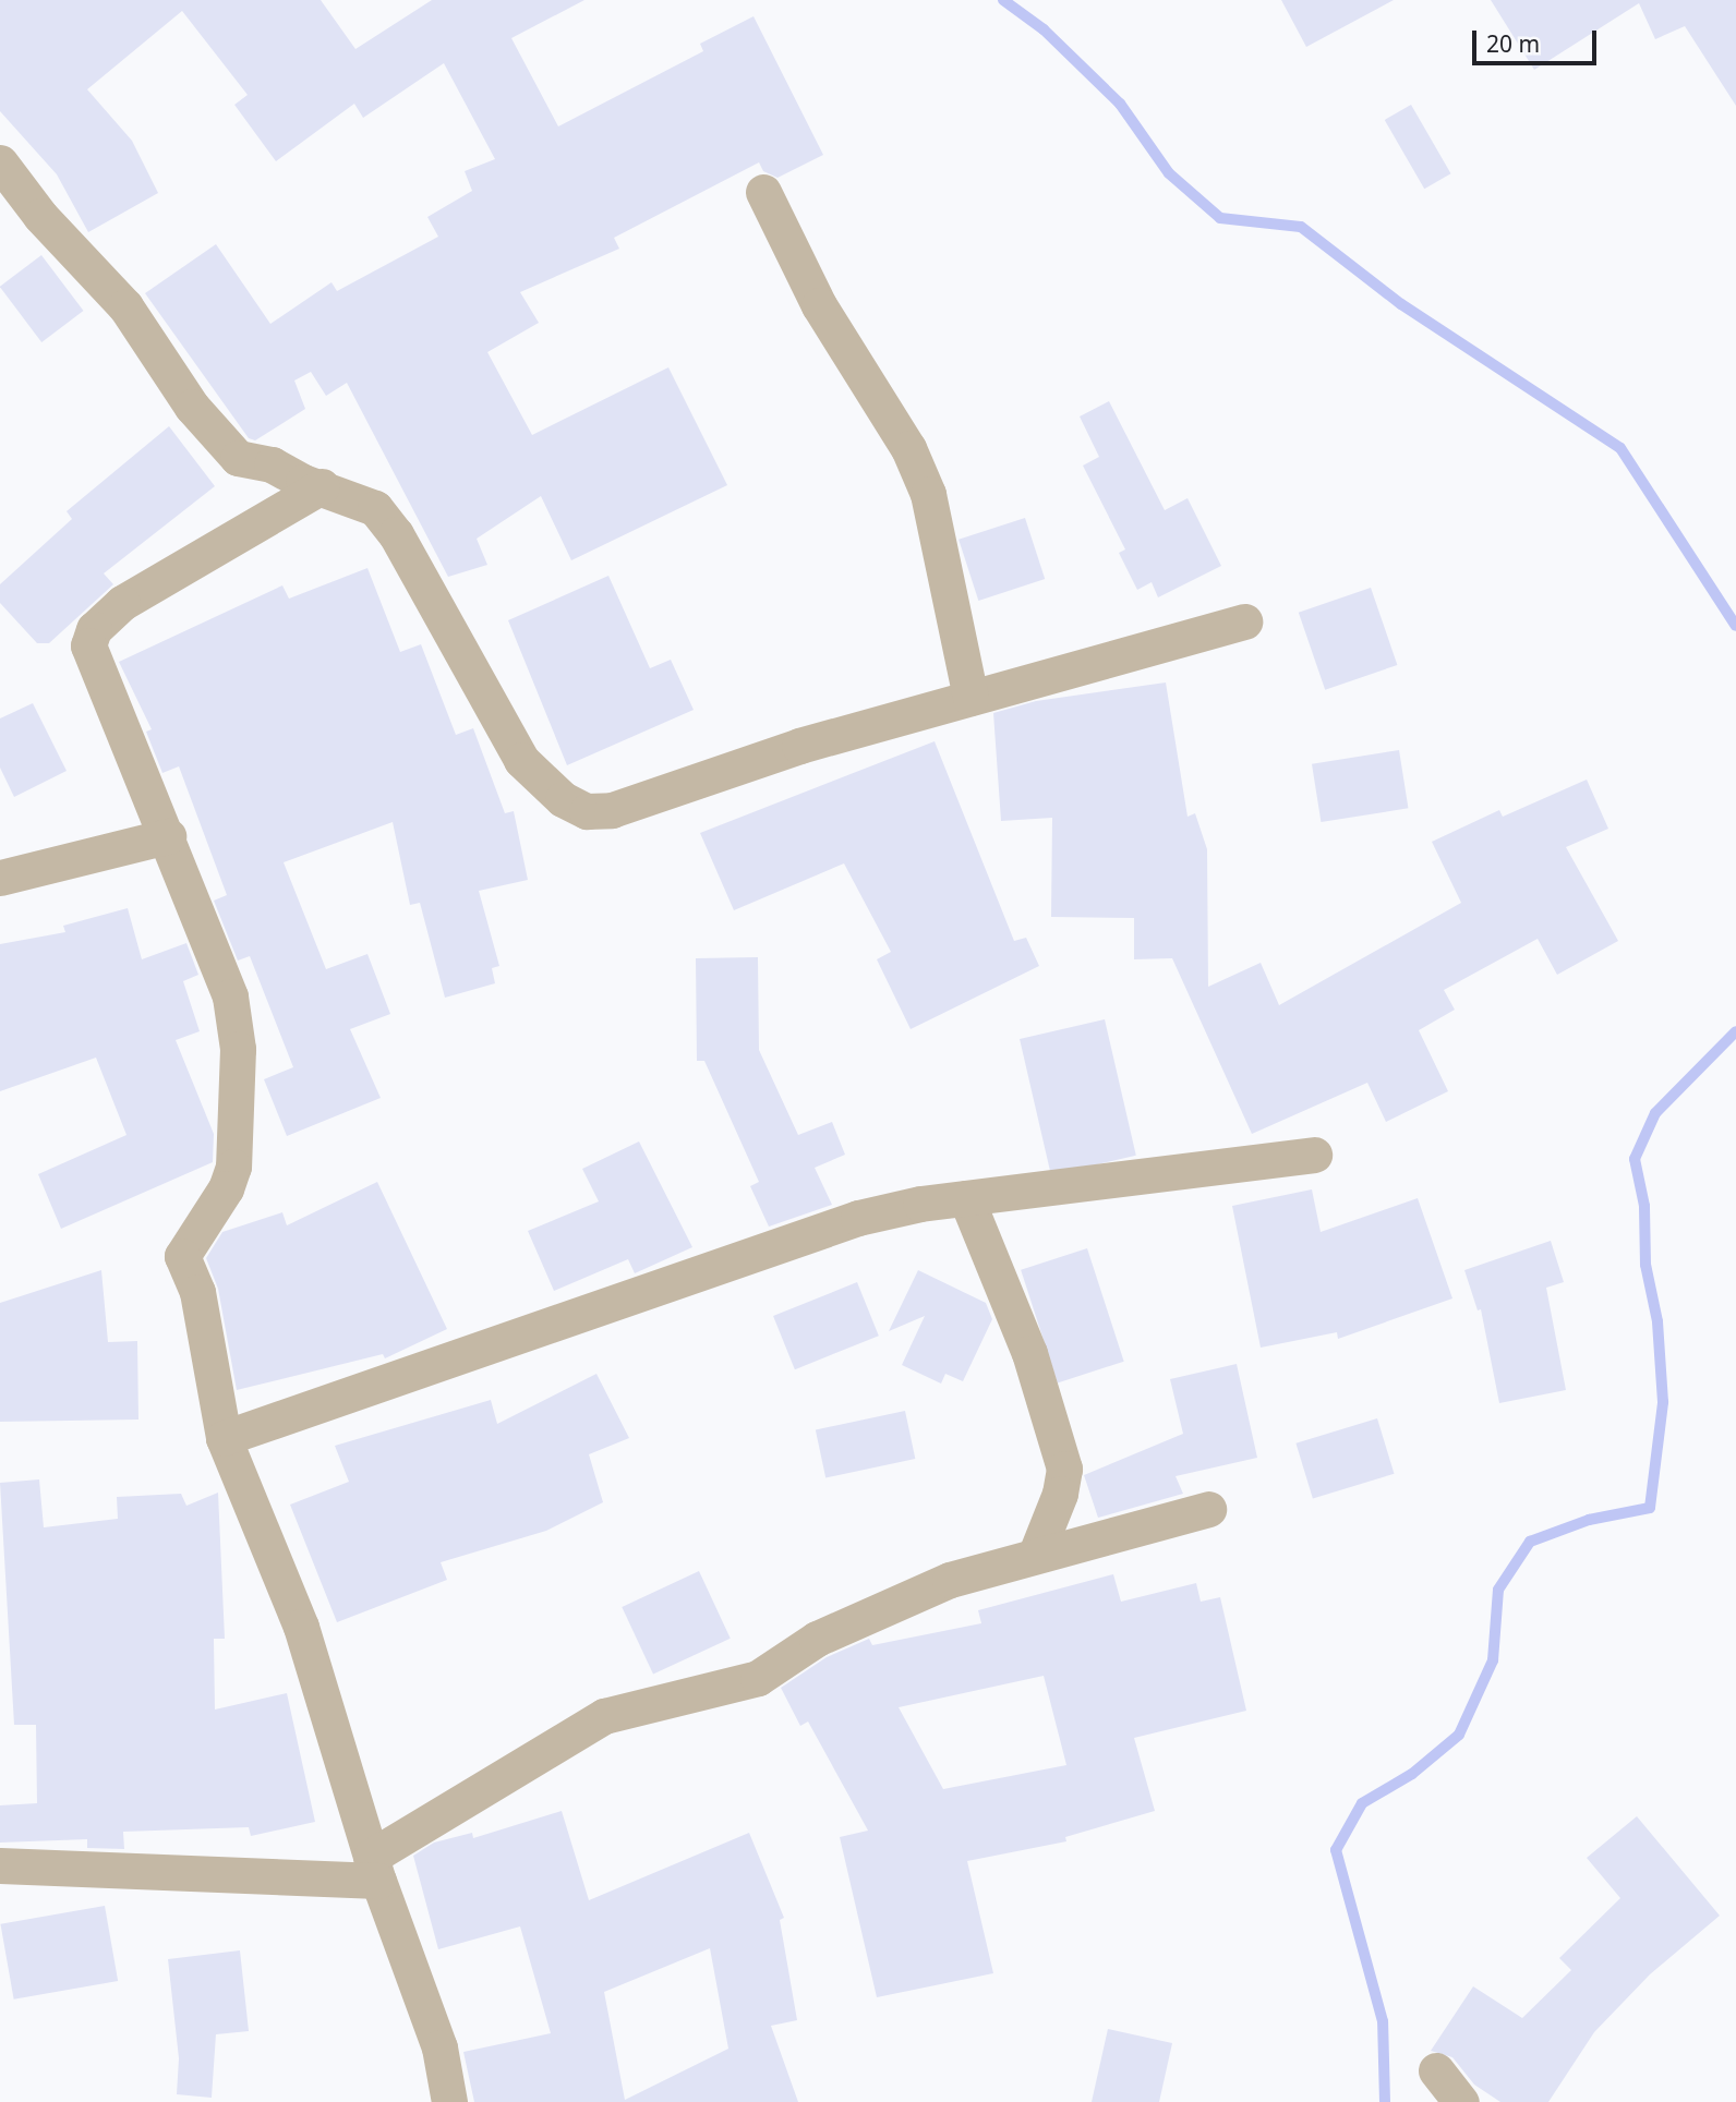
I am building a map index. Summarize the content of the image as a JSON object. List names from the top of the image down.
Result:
{
  "scale_bar": "20 m"
}
